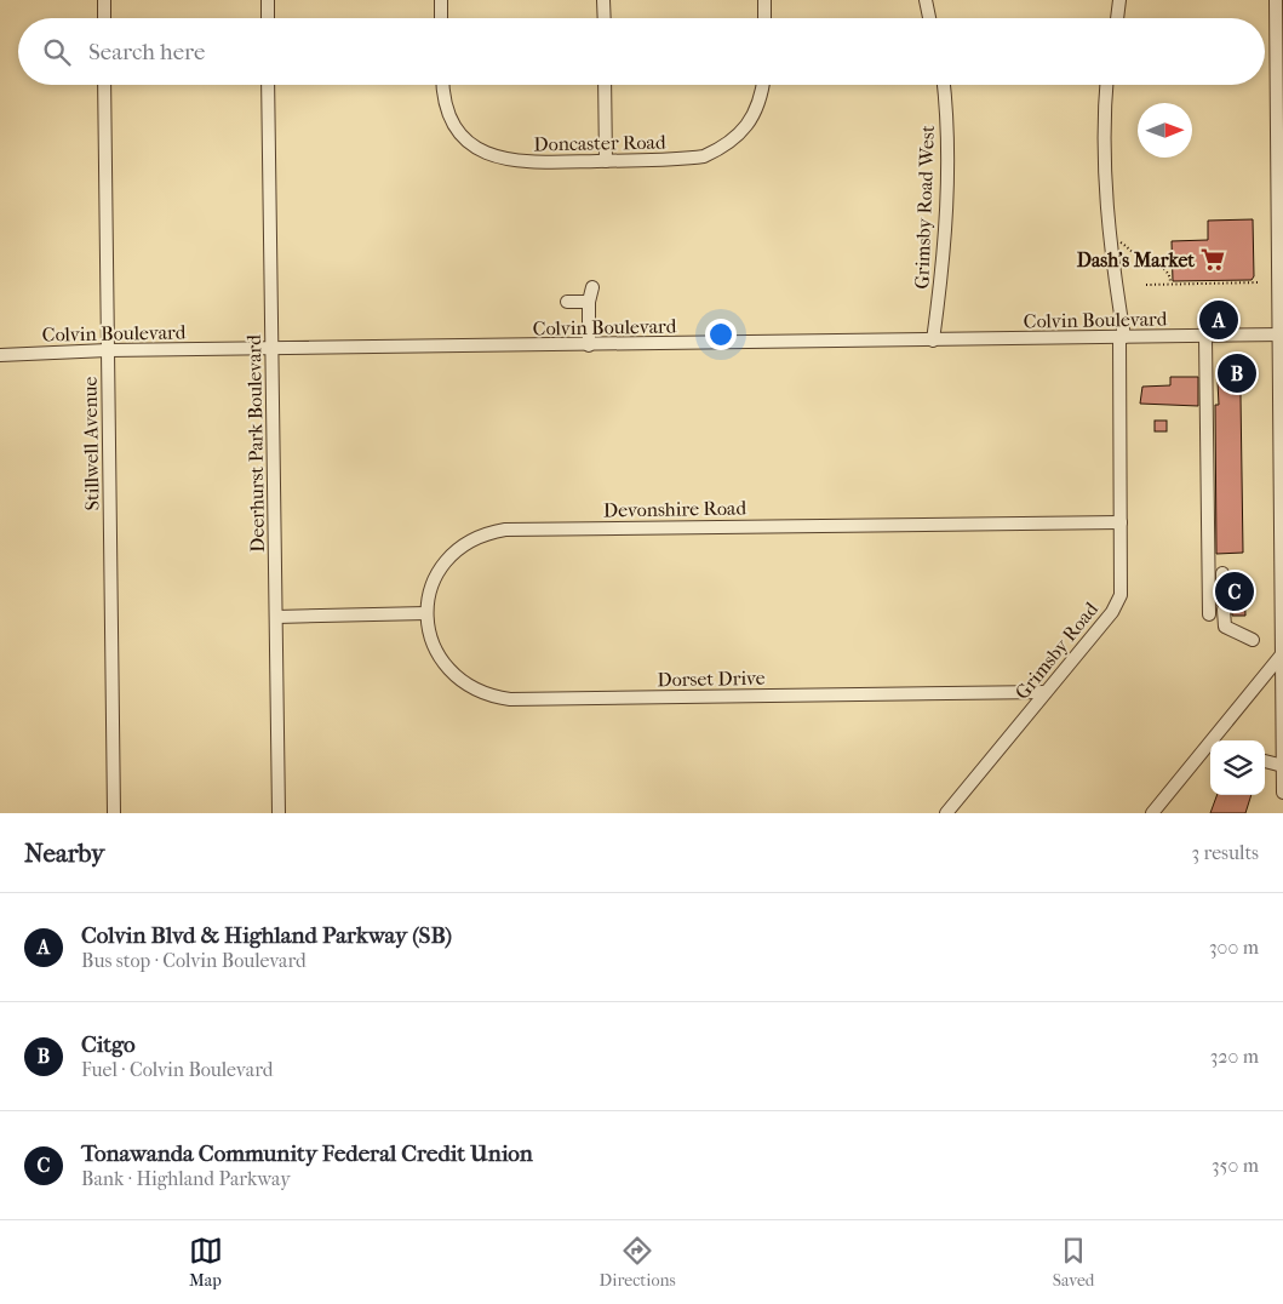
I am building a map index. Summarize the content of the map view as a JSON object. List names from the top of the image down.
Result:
{
  "streets": {
    "street": [
      "Doncaster Road",
      "Grimsby Road West",
      "Colvin Boulevard",
      "Stillwell Avenue",
      "Deerhurst Park Boulevard",
      "Devonshire Road",
      "Grimsby Road",
      "Dorset Drive"
    ]
  },
  "crossings": [
    ["Grimsby Road West", "Colvin Boulevard"],
    ["Colvin Boulevard", "Stillwell Avenue"],
    ["Colvin Boulevard", "Deerhurst Park Boulevard"],
    ["Colvin Boulevard", "Grimsby Road"],
    ["Devonshire Road", "Grimsby Road"],
    ["Devonshire Road", "Dorset Drive"],
    ["Grimsby Road", "Dorset Drive"]
  ],
  "places": {
    "supermarket": ["Dash's Market"]
  },
  "north": "right",
  "page": {
    "search": "Search here",
    "pins": ["A", "B", "C"],
    "heading": ["Nearby", "3 results"],
    "list": [
      {
        "mark": "A",
        "name": "Colvin Blvd & Highland Parkway (SB)",
        "note": "Bus stop · Colvin Boulevard",
        "value": "300 m"
      },
      {
        "mark": "B",
        "name": "Citgo",
        "note": "Fuel · Colvin Boulevard",
        "value": "320 m"
      },
      {
        "mark": "C",
        "name": "Tonawanda Community Federal Credit Union",
        "note": "Bank · Highland Parkway",
        "value": "350 m"
      }
    ],
    "nav": ["Map", "Directions", "Saved"]
  }
}
